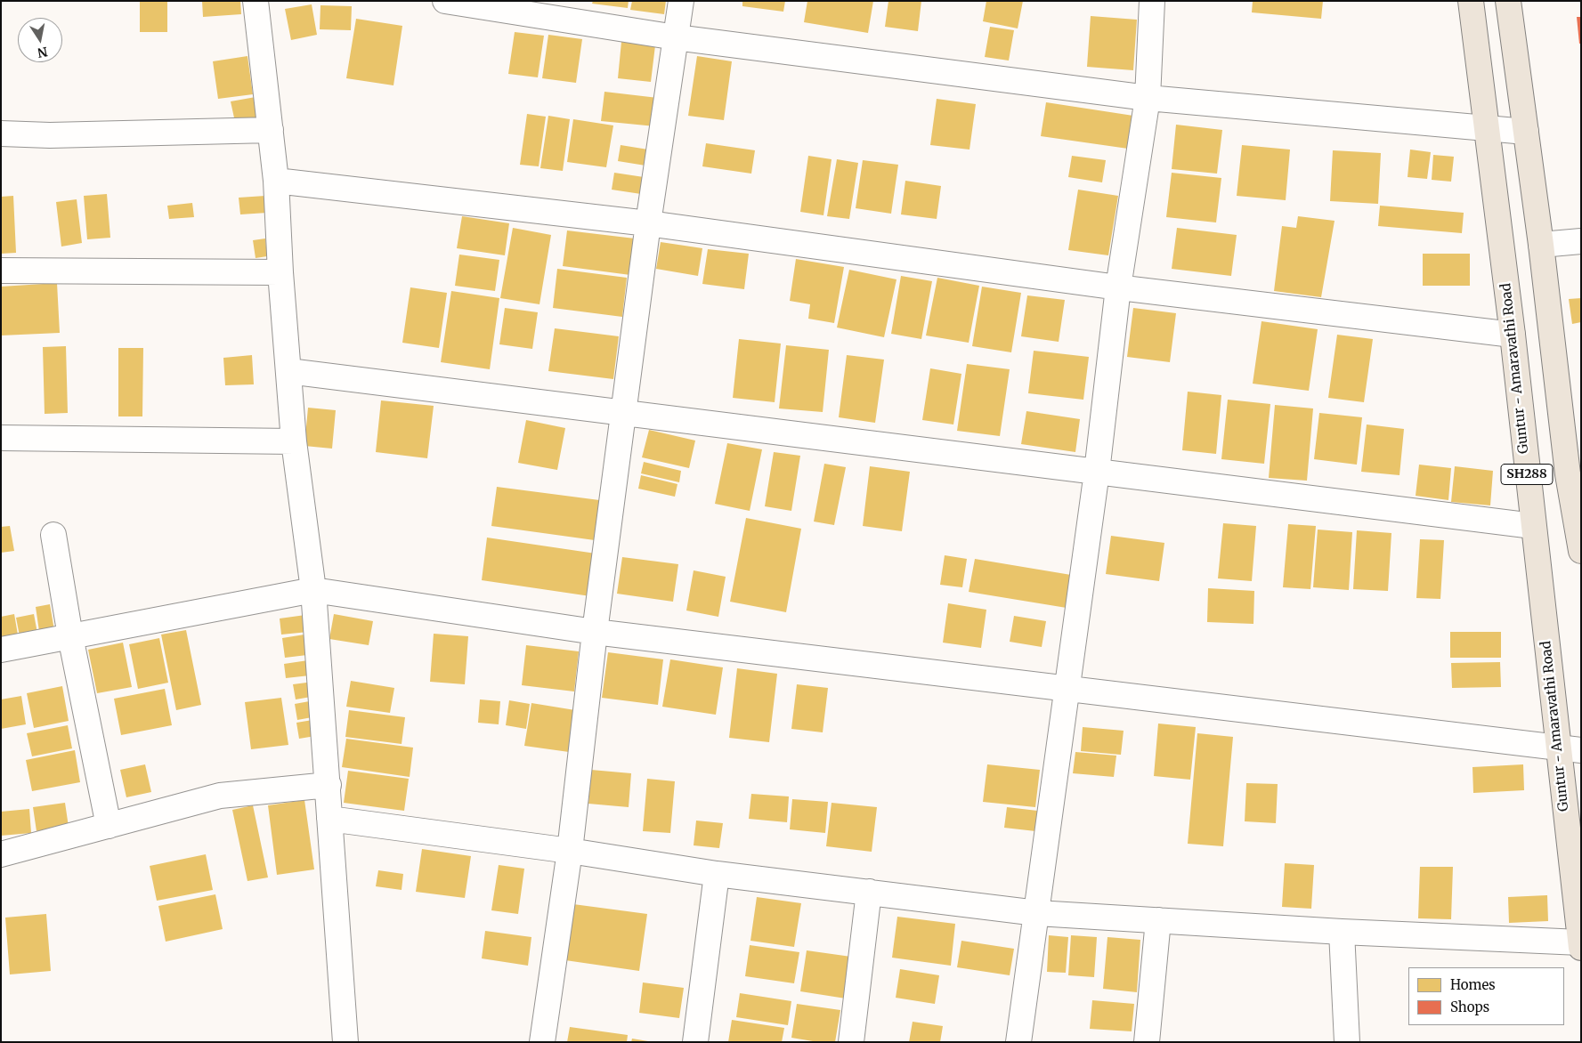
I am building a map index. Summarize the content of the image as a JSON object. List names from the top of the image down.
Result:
{
  "streets": {
    "main road": ["Guntur - Amaravathi Road", "SH288"]
  },
  "legend": ["Homes", "Shops"],
  "north": "bottom"
}
